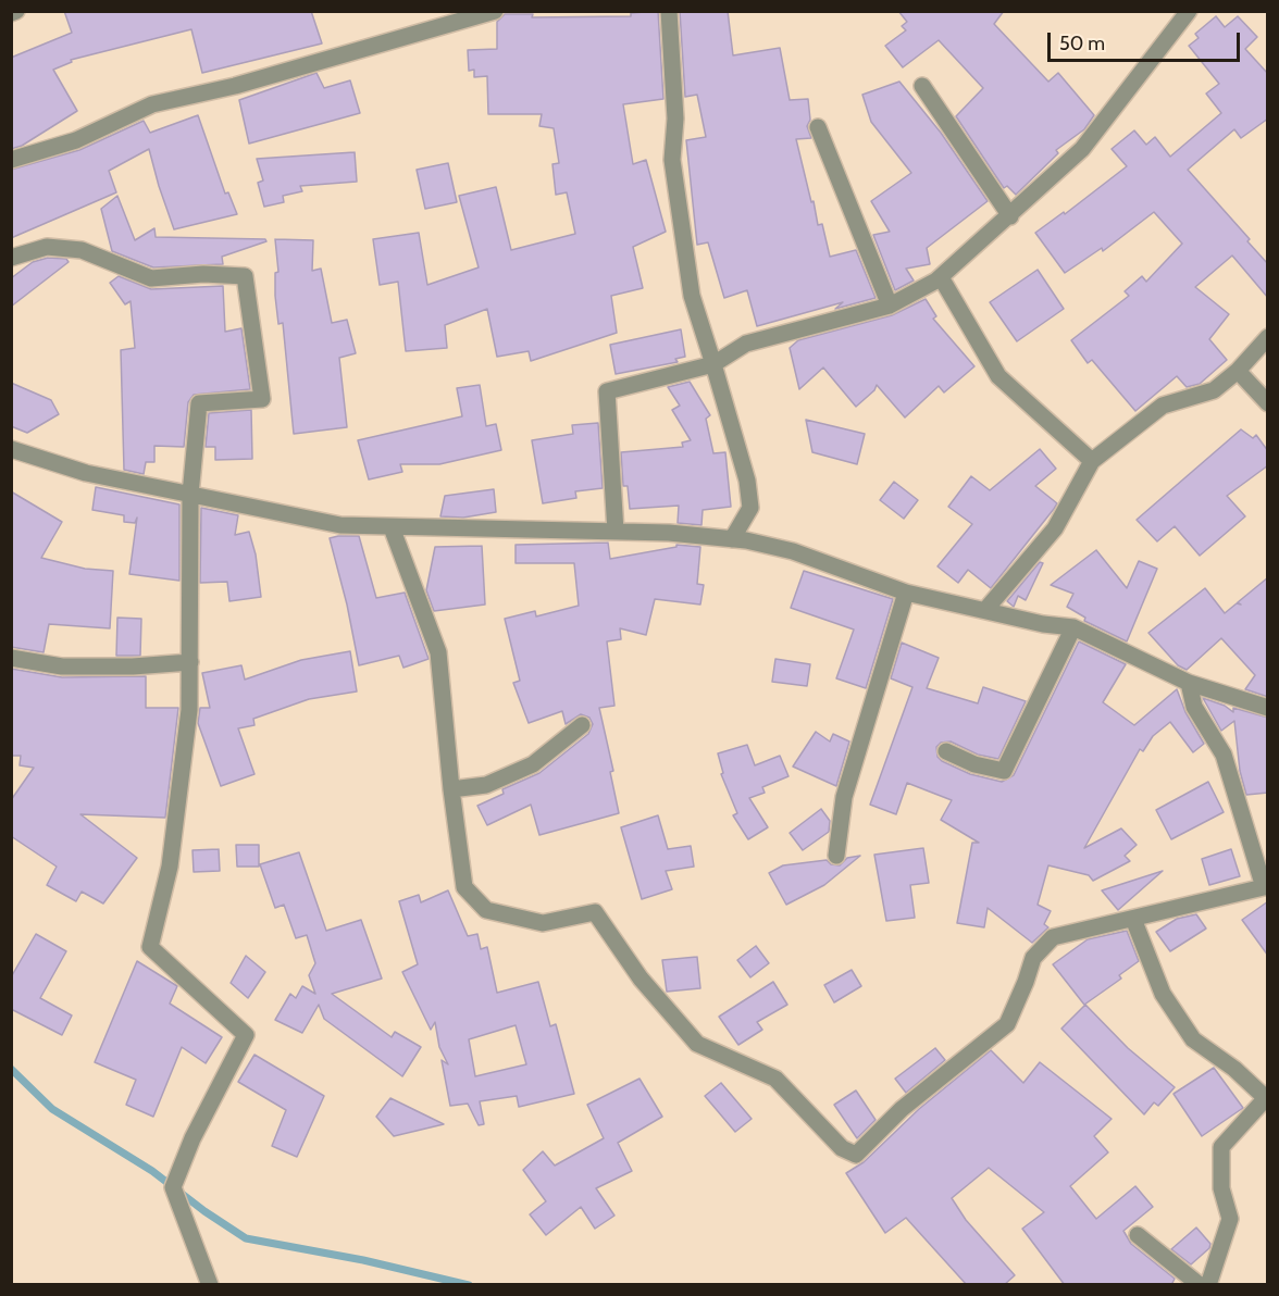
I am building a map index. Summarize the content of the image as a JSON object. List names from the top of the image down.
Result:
{
  "scale_bar": "50 m"
}
